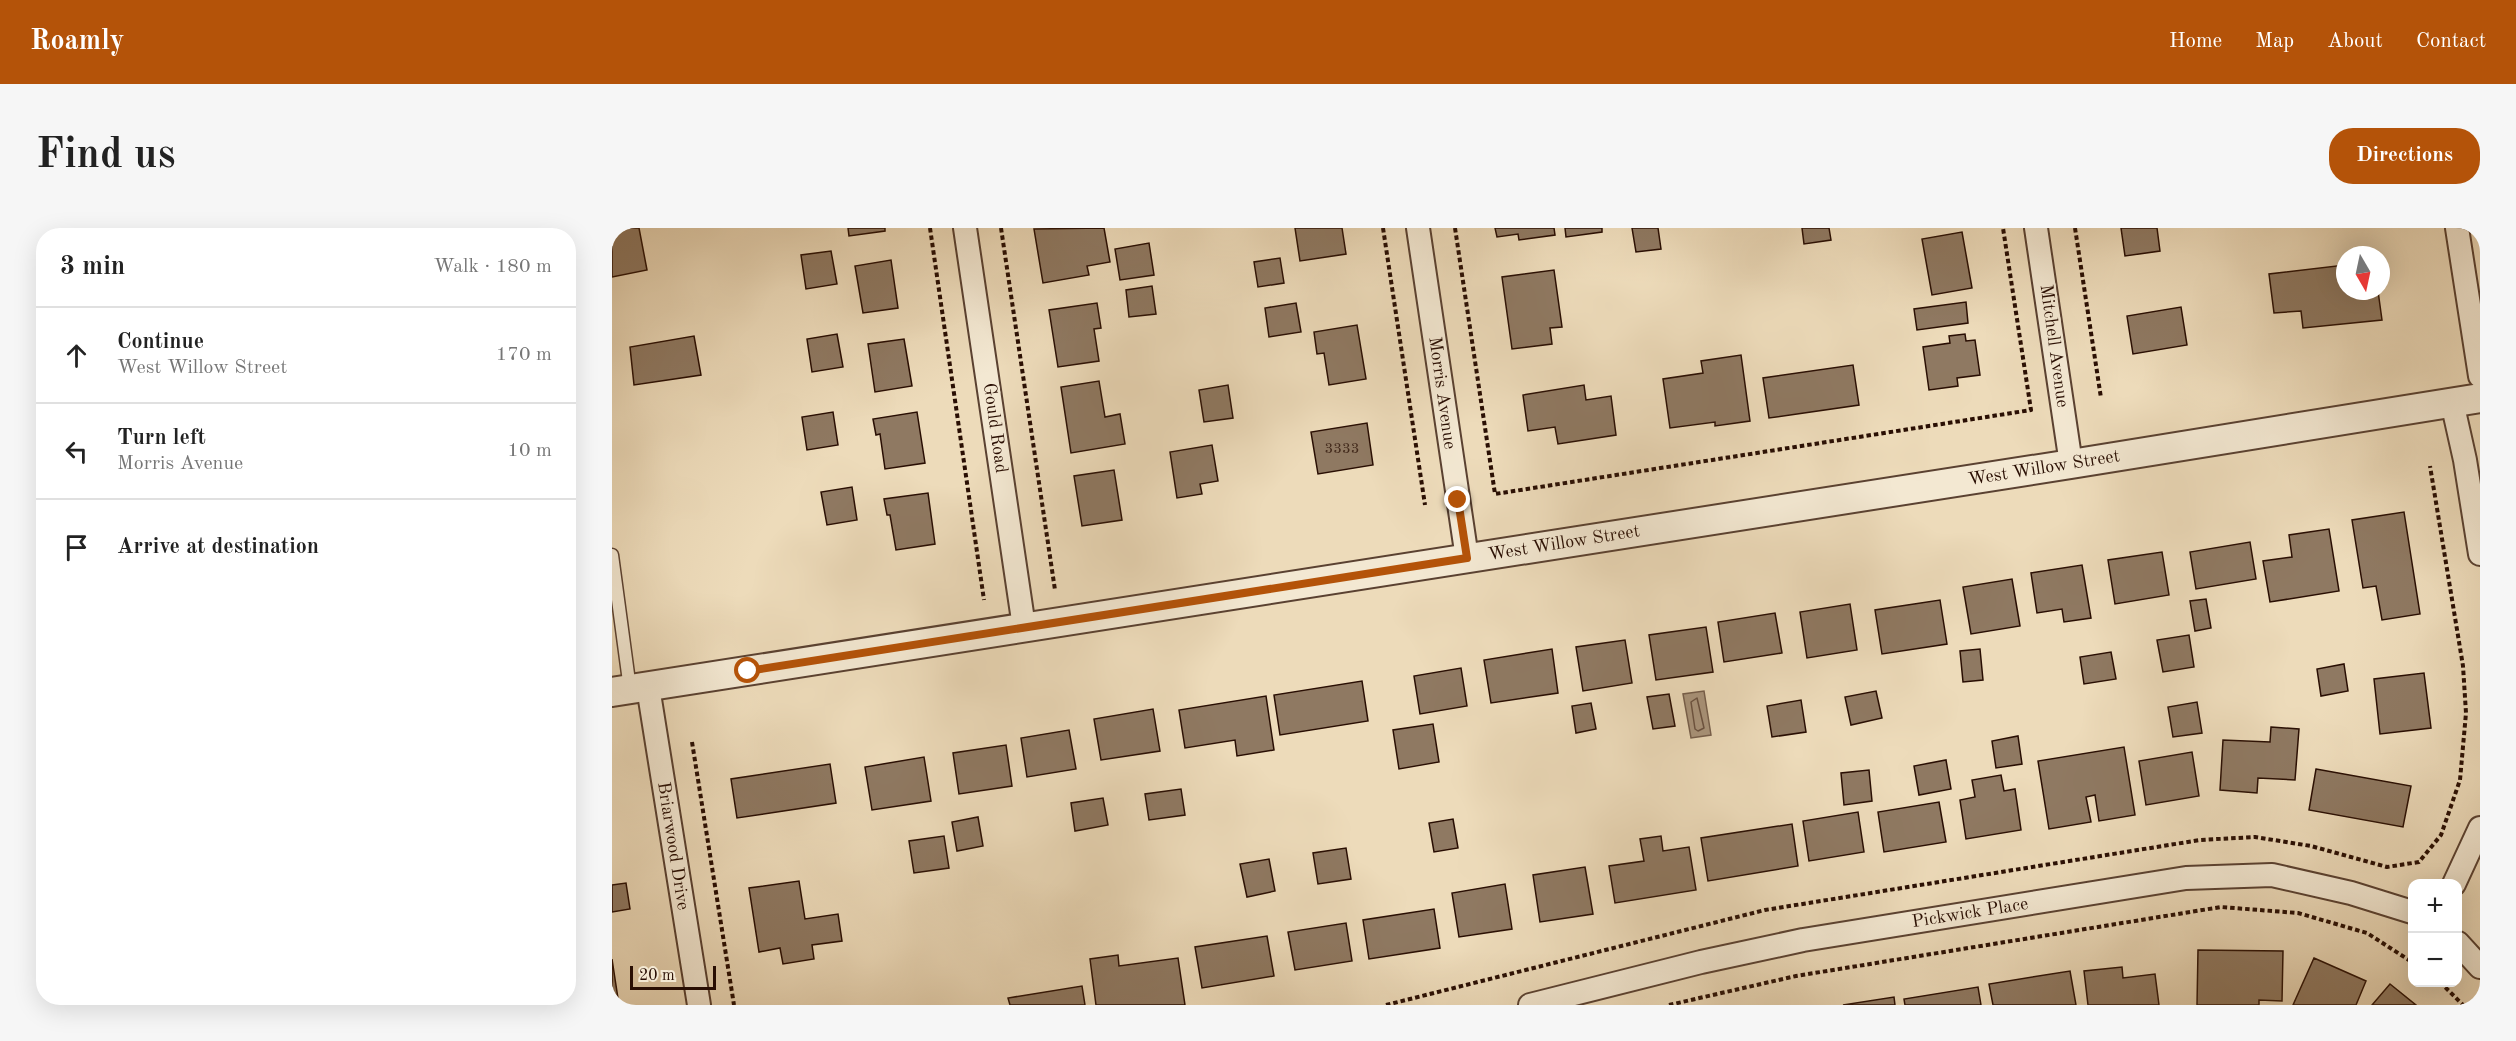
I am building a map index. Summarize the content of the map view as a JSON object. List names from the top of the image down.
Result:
{
  "streets": {
    "street": [
      "Mitchell Avenue",
      "Morris Avenue",
      "Gould Road",
      "West Willow Street",
      "Briarwood Drive",
      "Pickwick Place"
    ]
  },
  "crossings": [
    ["Mitchell Avenue", "West Willow Street"],
    ["Morris Avenue", "West Willow Street"],
    ["Gould Road", "West Willow Street"],
    ["West Willow Street", "Briarwood Drive"]
  ],
  "house_numbers": ["3333"],
  "scale_bar": "20 m",
  "north": "bottom",
  "page": {
    "header": "Roamly",
    "nav": [
      "Home",
      "Map",
      "About",
      "Contact"
    ],
    "buttons": "Directions",
    "title": "Find us",
    "heading": ["3 min", "Walk · 180 m"],
    "list": [
      ["Continue", "West Willow Street", "170 m"],
      ["Turn left", "Morris Avenue", "10 m"],
      "Arrive at destination"
    ],
    "map_buttons": ["+", "−"],
    "scale": "20 m"
  }
}
